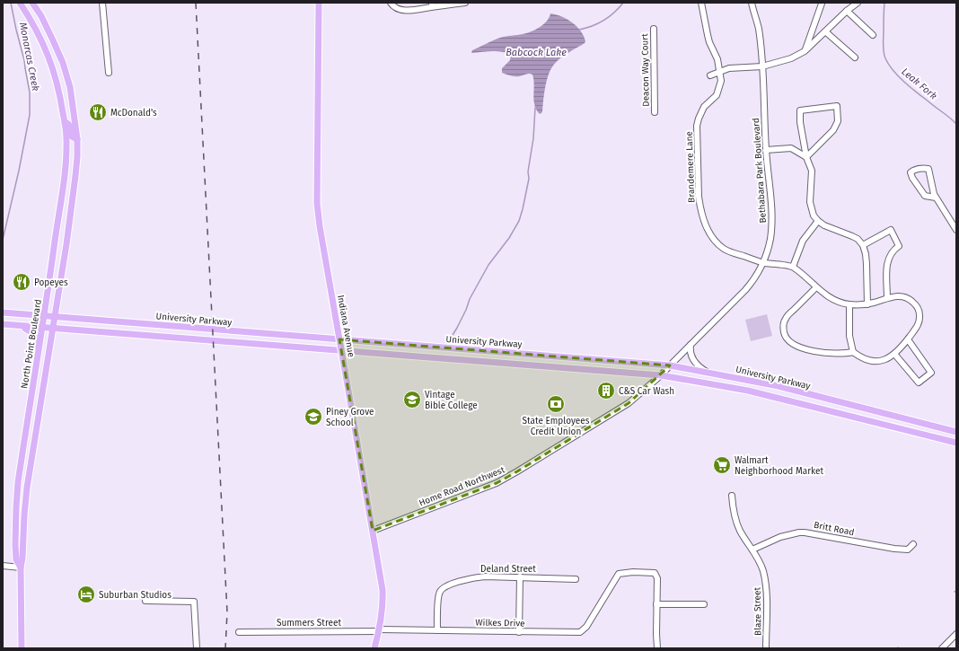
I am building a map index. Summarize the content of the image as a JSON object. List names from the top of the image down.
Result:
{
  "streets": {
    "main road": ["University Parkway", "Indiana Avenue", "North Point Boulevard"],
    "street": [
      "Deacon Way Court",
      "Brandemere Lane",
      "Bethabara Park Boulevard",
      "Home Road Northwest",
      "Britt Road",
      "Deland Street",
      "Blaze Street",
      "Summers Street",
      "Wilkes Drive"
    ]
  },
  "crossings": [
    ["Brandemere Lane", "Bethabara Park Boulevard"],
    ["Bethabara Park Boulevard", "University Parkway"],
    ["Bethabara Park Boulevard", "Home Road Northwest"],
    ["University Parkway", "North Point Boulevard"],
    ["University Parkway", "Home Road Northwest"],
    ["Indiana Avenue", "Home Road Northwest"],
    ["Indiana Avenue", "Summers Street"],
    ["Indiana Avenue", "Wilkes Drive"],
    ["Britt Road", "Blaze Street"],
    ["Deland Street", "Wilkes Drive"],
    ["Summers Street", "Wilkes Drive"]
  ],
  "water": ["Babcock Lake", "Monarcas Creek", "Leak Fork"],
  "places": {
    "restaurant": ["McDonald's", "Popeyes"],
    "building": ["C&S Car Wash"],
    "school or university": ["Vintage Bible College", "Piney Grove School"],
    "bank": ["State Employees Credit Union"],
    "supermarket": ["Walmart Neighborhood Market"],
    "hotel": ["Suburban Studios"]
  }
}
